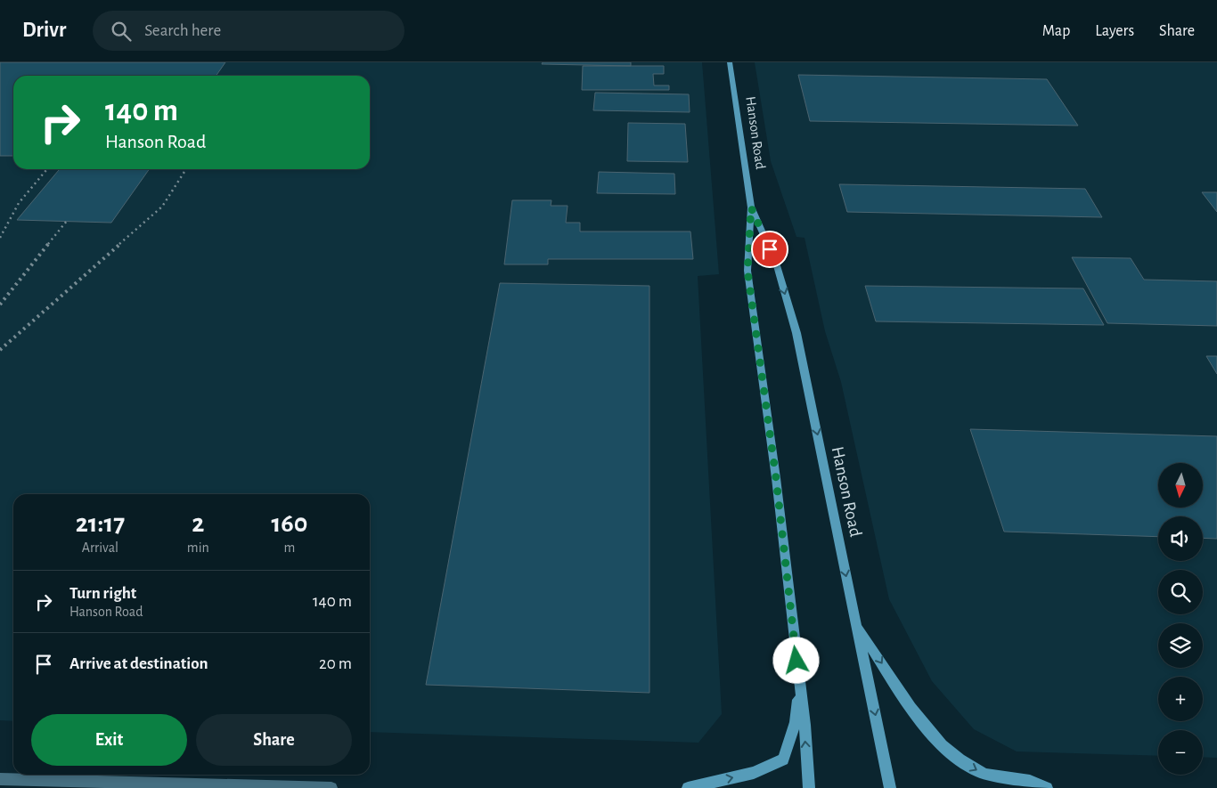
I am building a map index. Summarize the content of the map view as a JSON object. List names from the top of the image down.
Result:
{
  "streets": {
    "main road": ["Hanson Road"]
  },
  "north": "bottom",
  "page": {
    "header": "Drivr",
    "search": "Search here",
    "nav": ["Map", "Layers", "Share"],
    "turn": ["140 m", "Hanson Road"],
    "map_buttons": ["+", "−"],
    "eta": [
      "21:17",
      "Arrival",
      "2",
      "min",
      "160",
      "m"
    ],
    "list": [
      {
        "name": "Turn right",
        "note": "Hanson Road",
        "value": "140 m"
      },
      {
        "name": "Arrive at destination",
        "value": "20 m"
      }
    ],
    "buttons": ["Exit", "Share"]
  }
}
